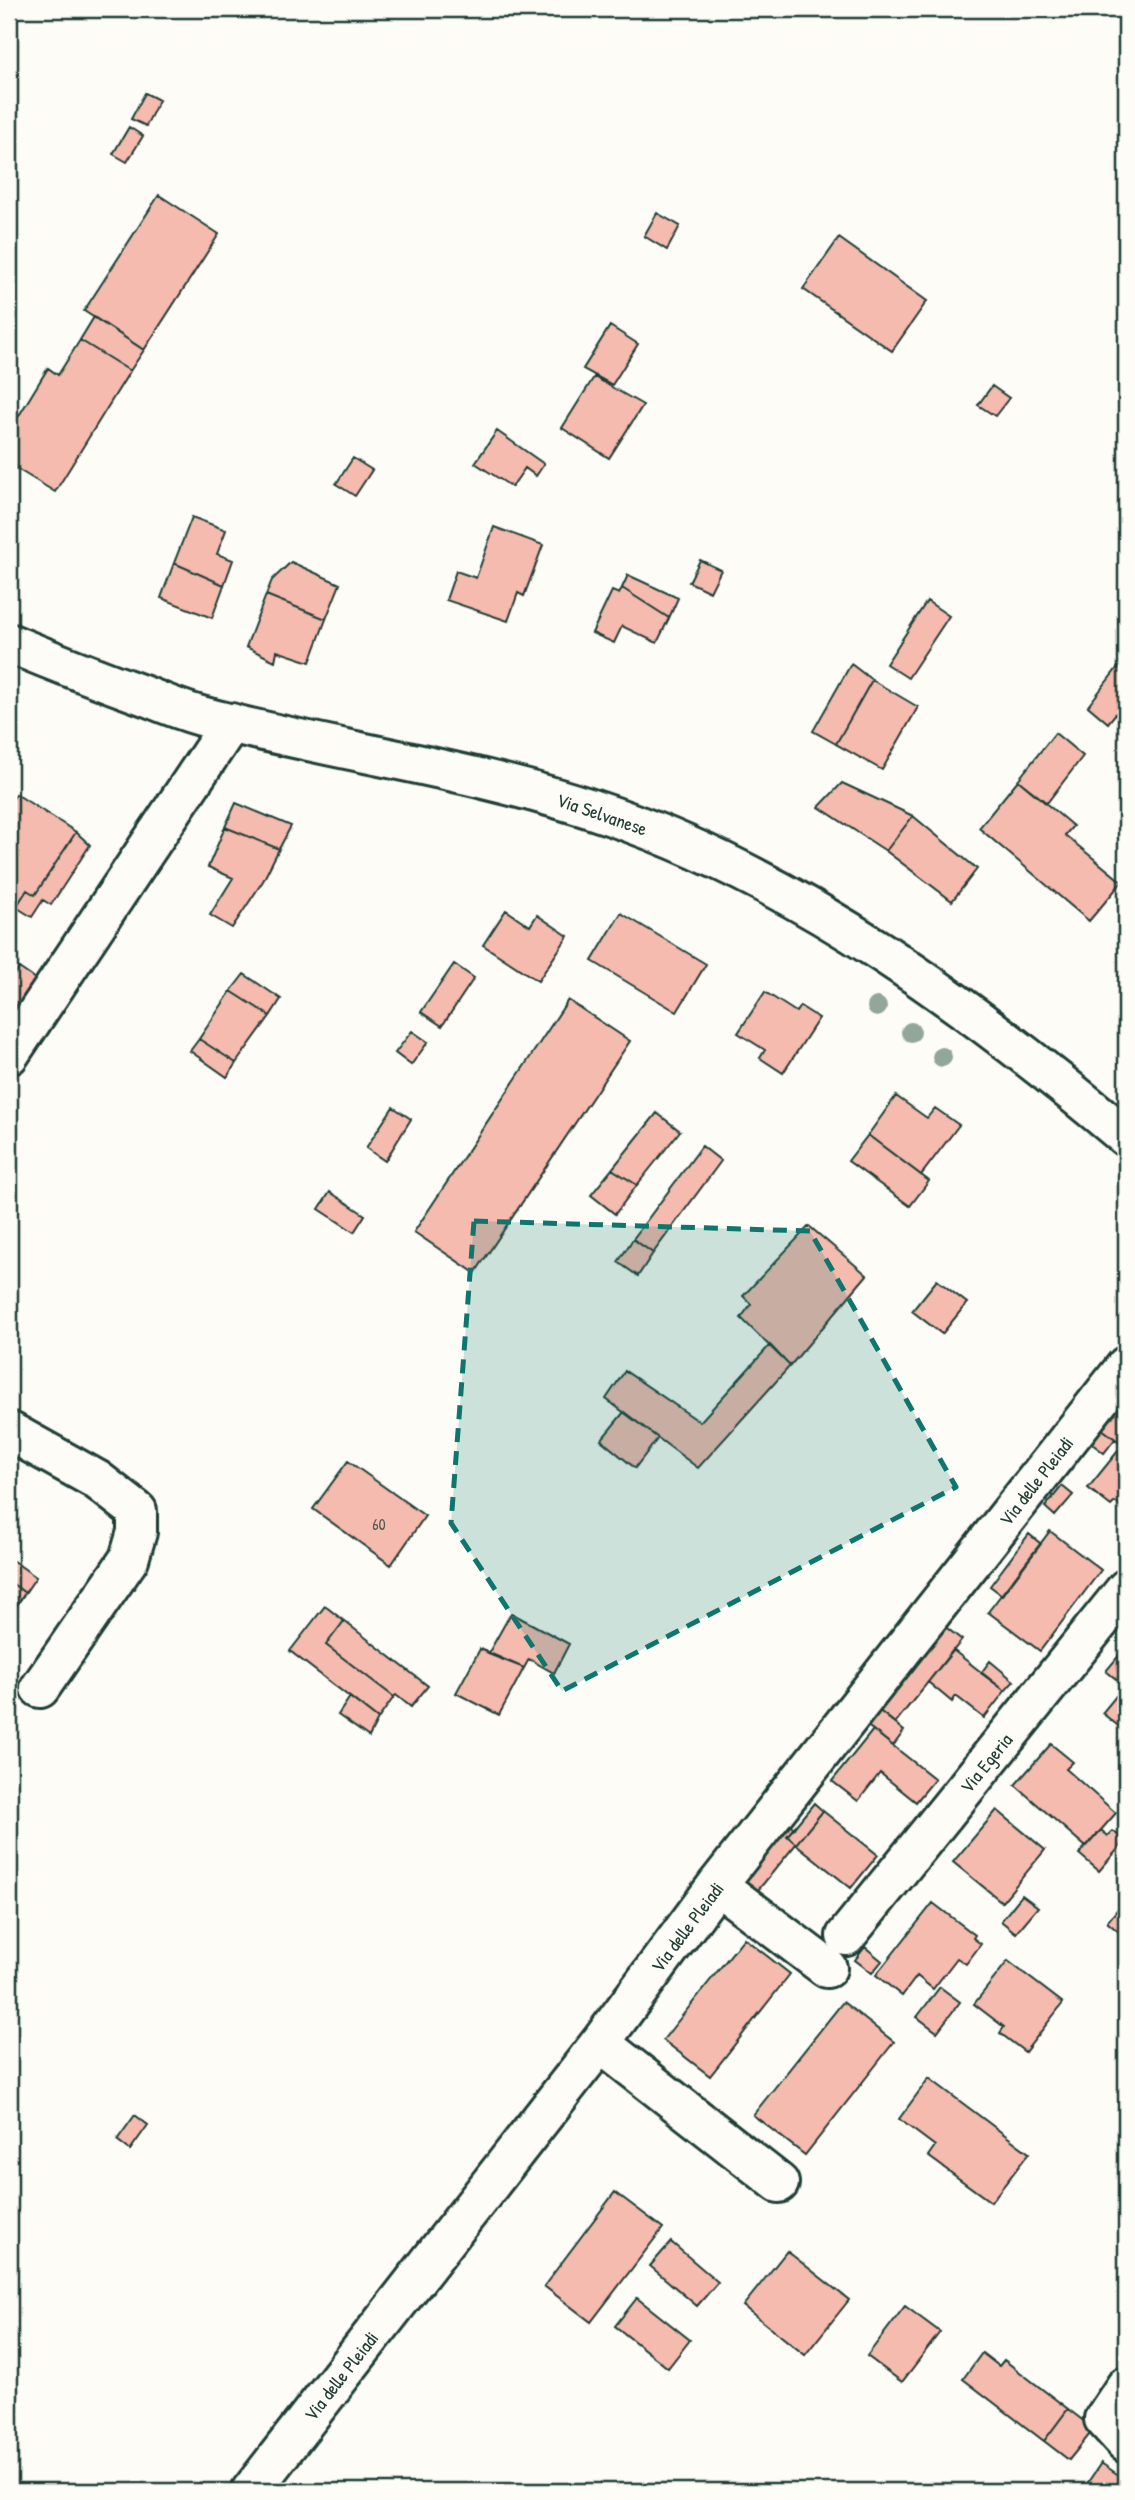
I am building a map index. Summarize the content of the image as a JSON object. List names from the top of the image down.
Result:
{
  "streets": {
    "street": ["Via Selvanese", "Via delle Pleiadi", "Via Egeria"]
  },
  "crossings": [
    ["Via delle Pleiadi", "Via Egeria"]
  ],
  "house_numbers": ["60"]
}
